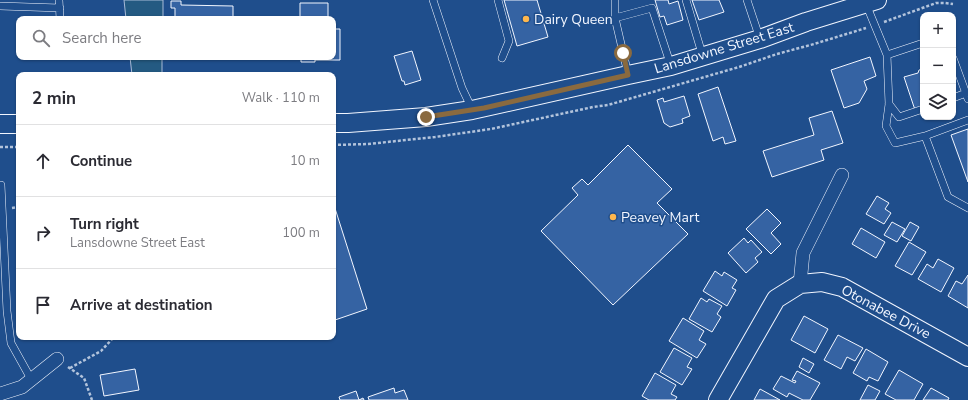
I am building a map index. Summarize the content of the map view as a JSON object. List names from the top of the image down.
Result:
{
  "streets": {
    "main road": ["Lansdowne Street East", "Otonabee Drive"]
  },
  "places": ["Dairy Queen", "Peavey Mart"],
  "page": {
    "map_buttons": ["+", "−"],
    "search": "Search here",
    "heading": ["2 min", "Walk · 110 m"],
    "list": [
      ["Continue", "10 m"],
      ["Turn right", "Lansdowne Street East", "100 m"],
      "Arrive at destination"
    ]
  }
}
